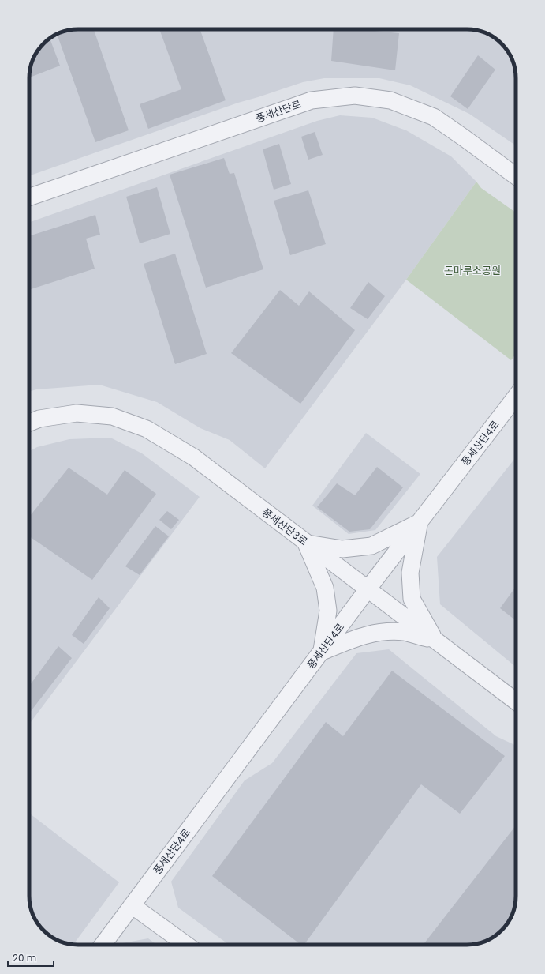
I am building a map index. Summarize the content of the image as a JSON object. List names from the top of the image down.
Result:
{
  "streets": {
    "street": ["풍세산단로", "풍세산단4로", "풍세산단3로"]
  },
  "crossings": [
    ["풍세산단4로", "풍세산단3로"]
  ],
  "parks": ["돈마루소공원"],
  "scale_bar": "20 m"
}
